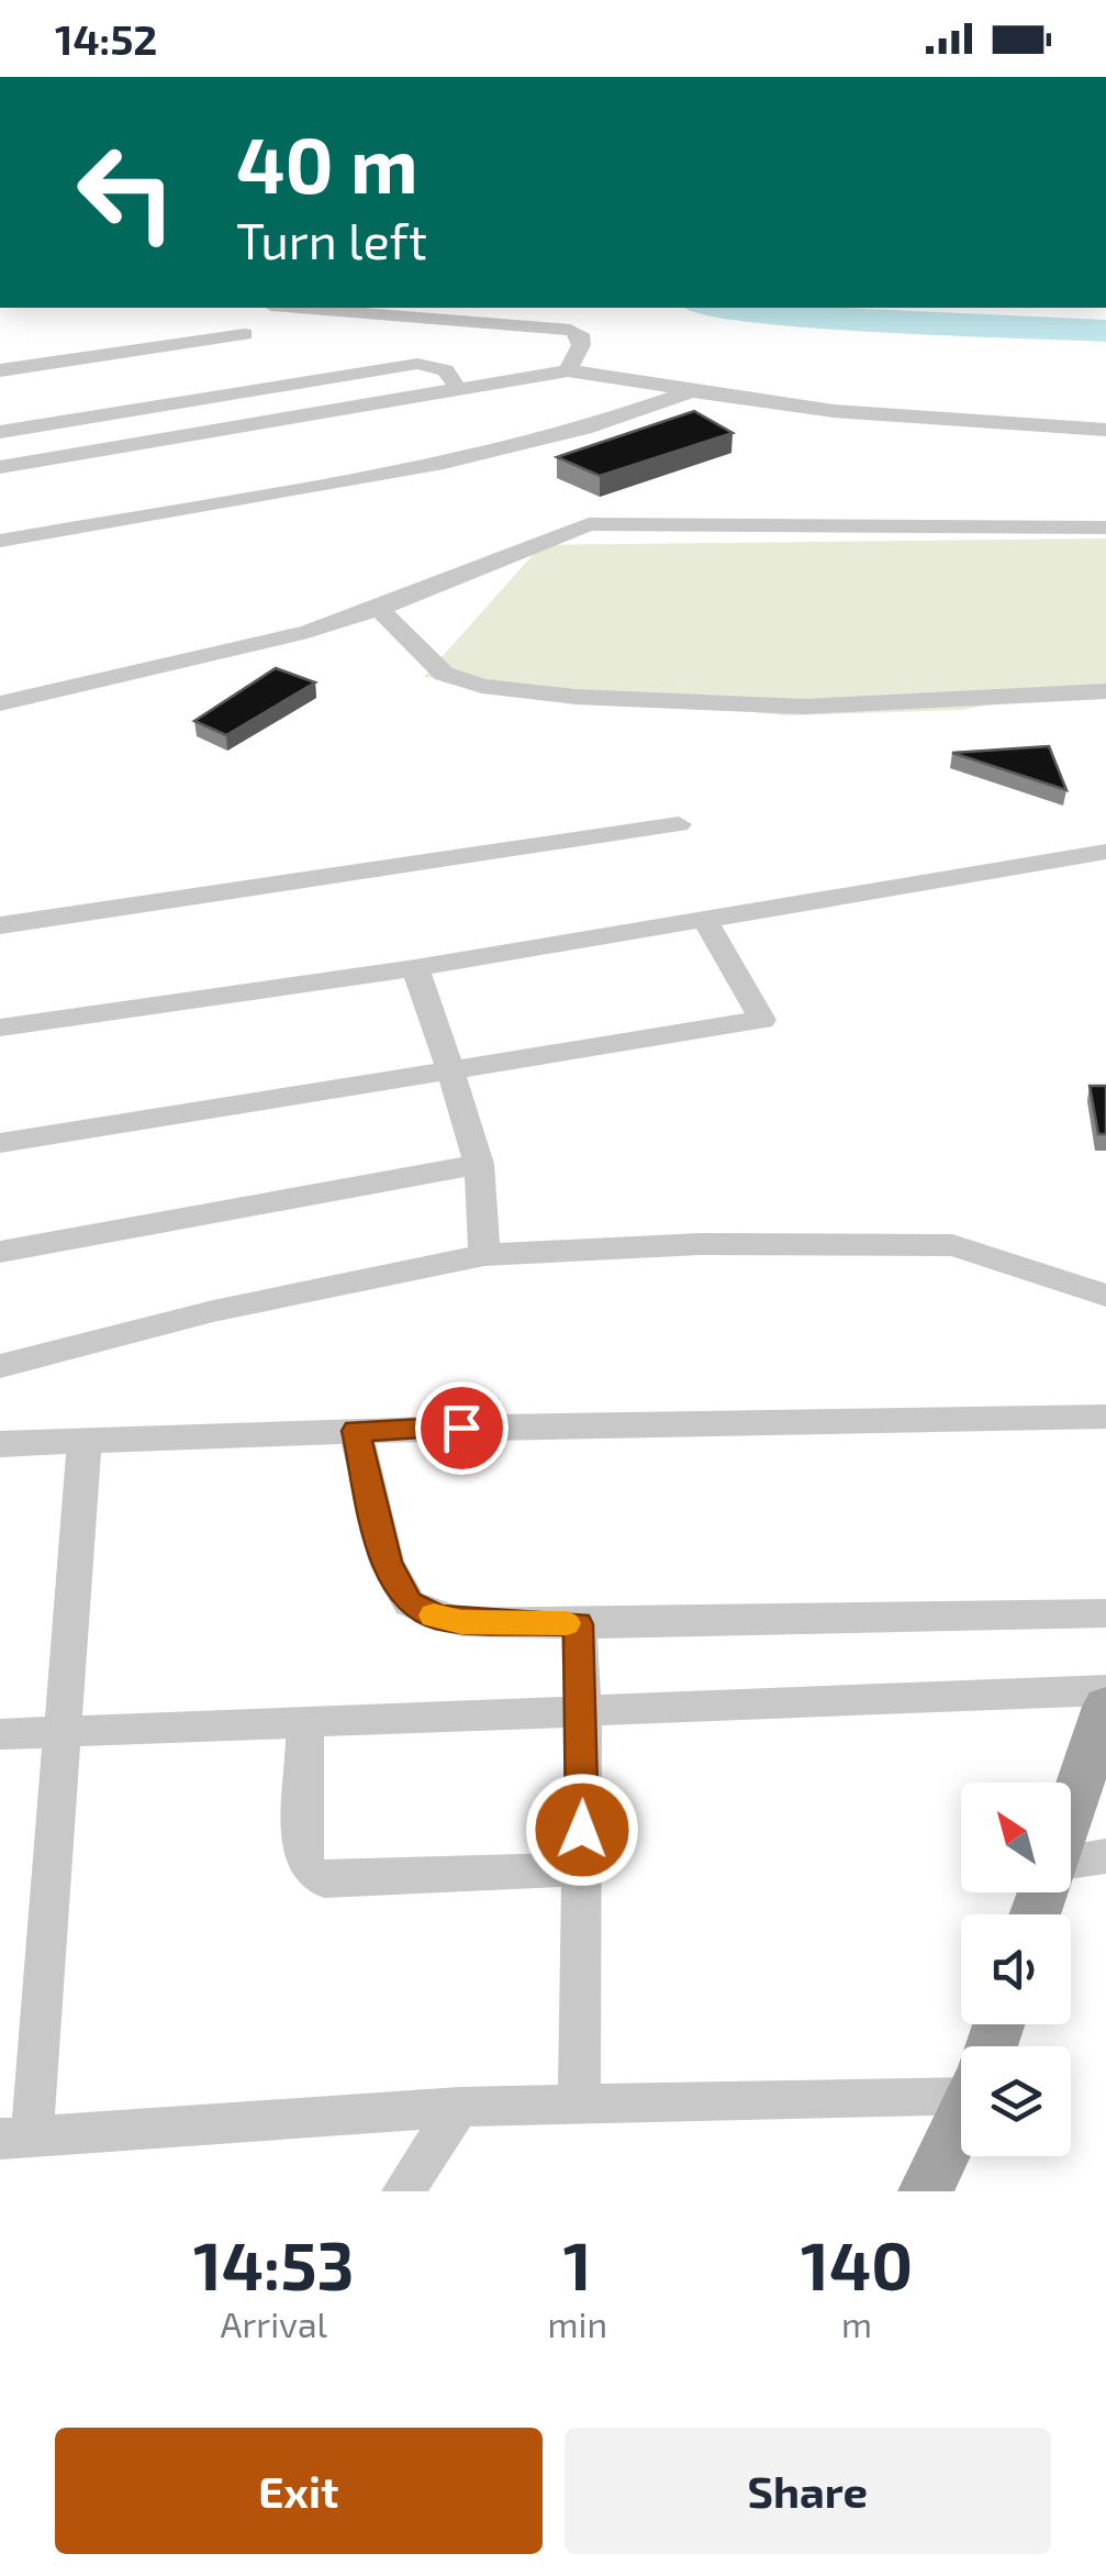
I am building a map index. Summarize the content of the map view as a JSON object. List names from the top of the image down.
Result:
{
  "north": "top left",
  "page": {
    "status": "14:52",
    "turn": ["40 m", "Turn left"],
    "eta": [
      "14:53",
      "Arrival",
      "1",
      "min",
      "140",
      "m"
    ],
    "buttons": ["Exit", "Share"]
  }
}
